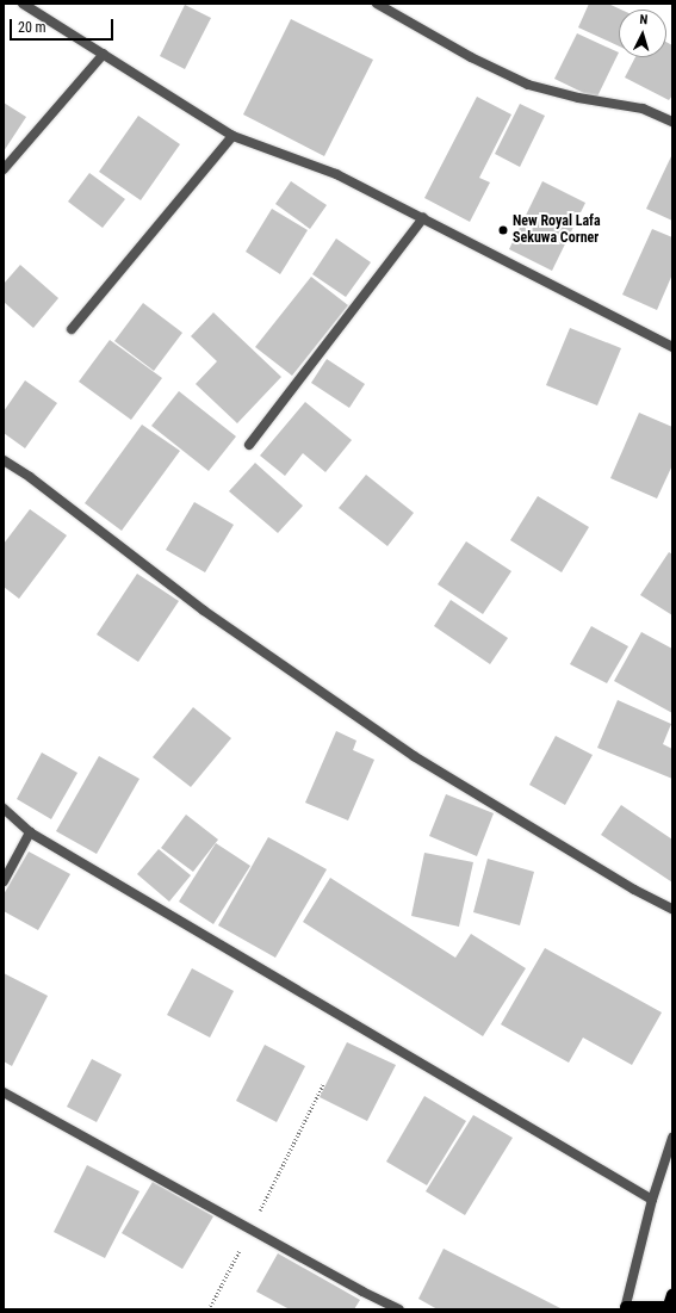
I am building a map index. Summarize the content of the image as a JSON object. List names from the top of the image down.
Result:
{
  "places": ["New Royal Lafa Sekuwa Corner"],
  "scale_bar": "20 m",
  "north": "top"
}
